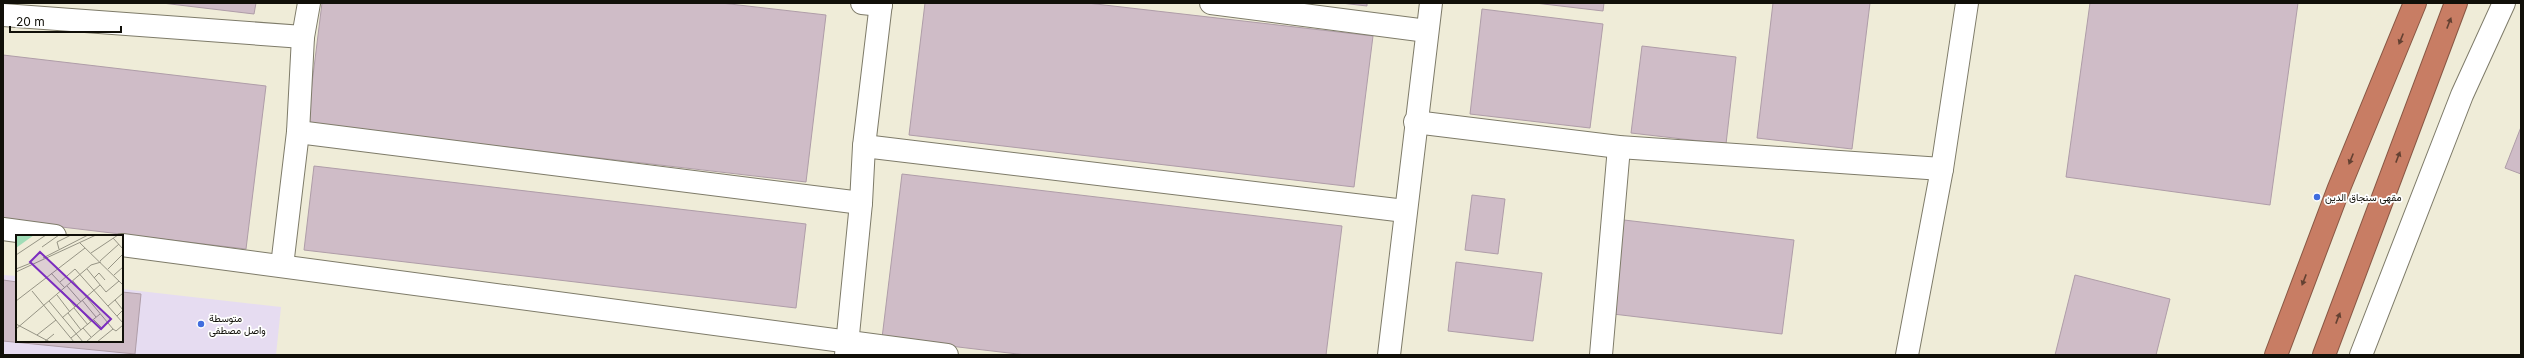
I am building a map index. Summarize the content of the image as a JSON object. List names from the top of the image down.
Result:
{
  "places": ["مقهى سنجاق الدين", "متوسطة واصل مصطفى"],
  "scale_bar": "20 m"
}
